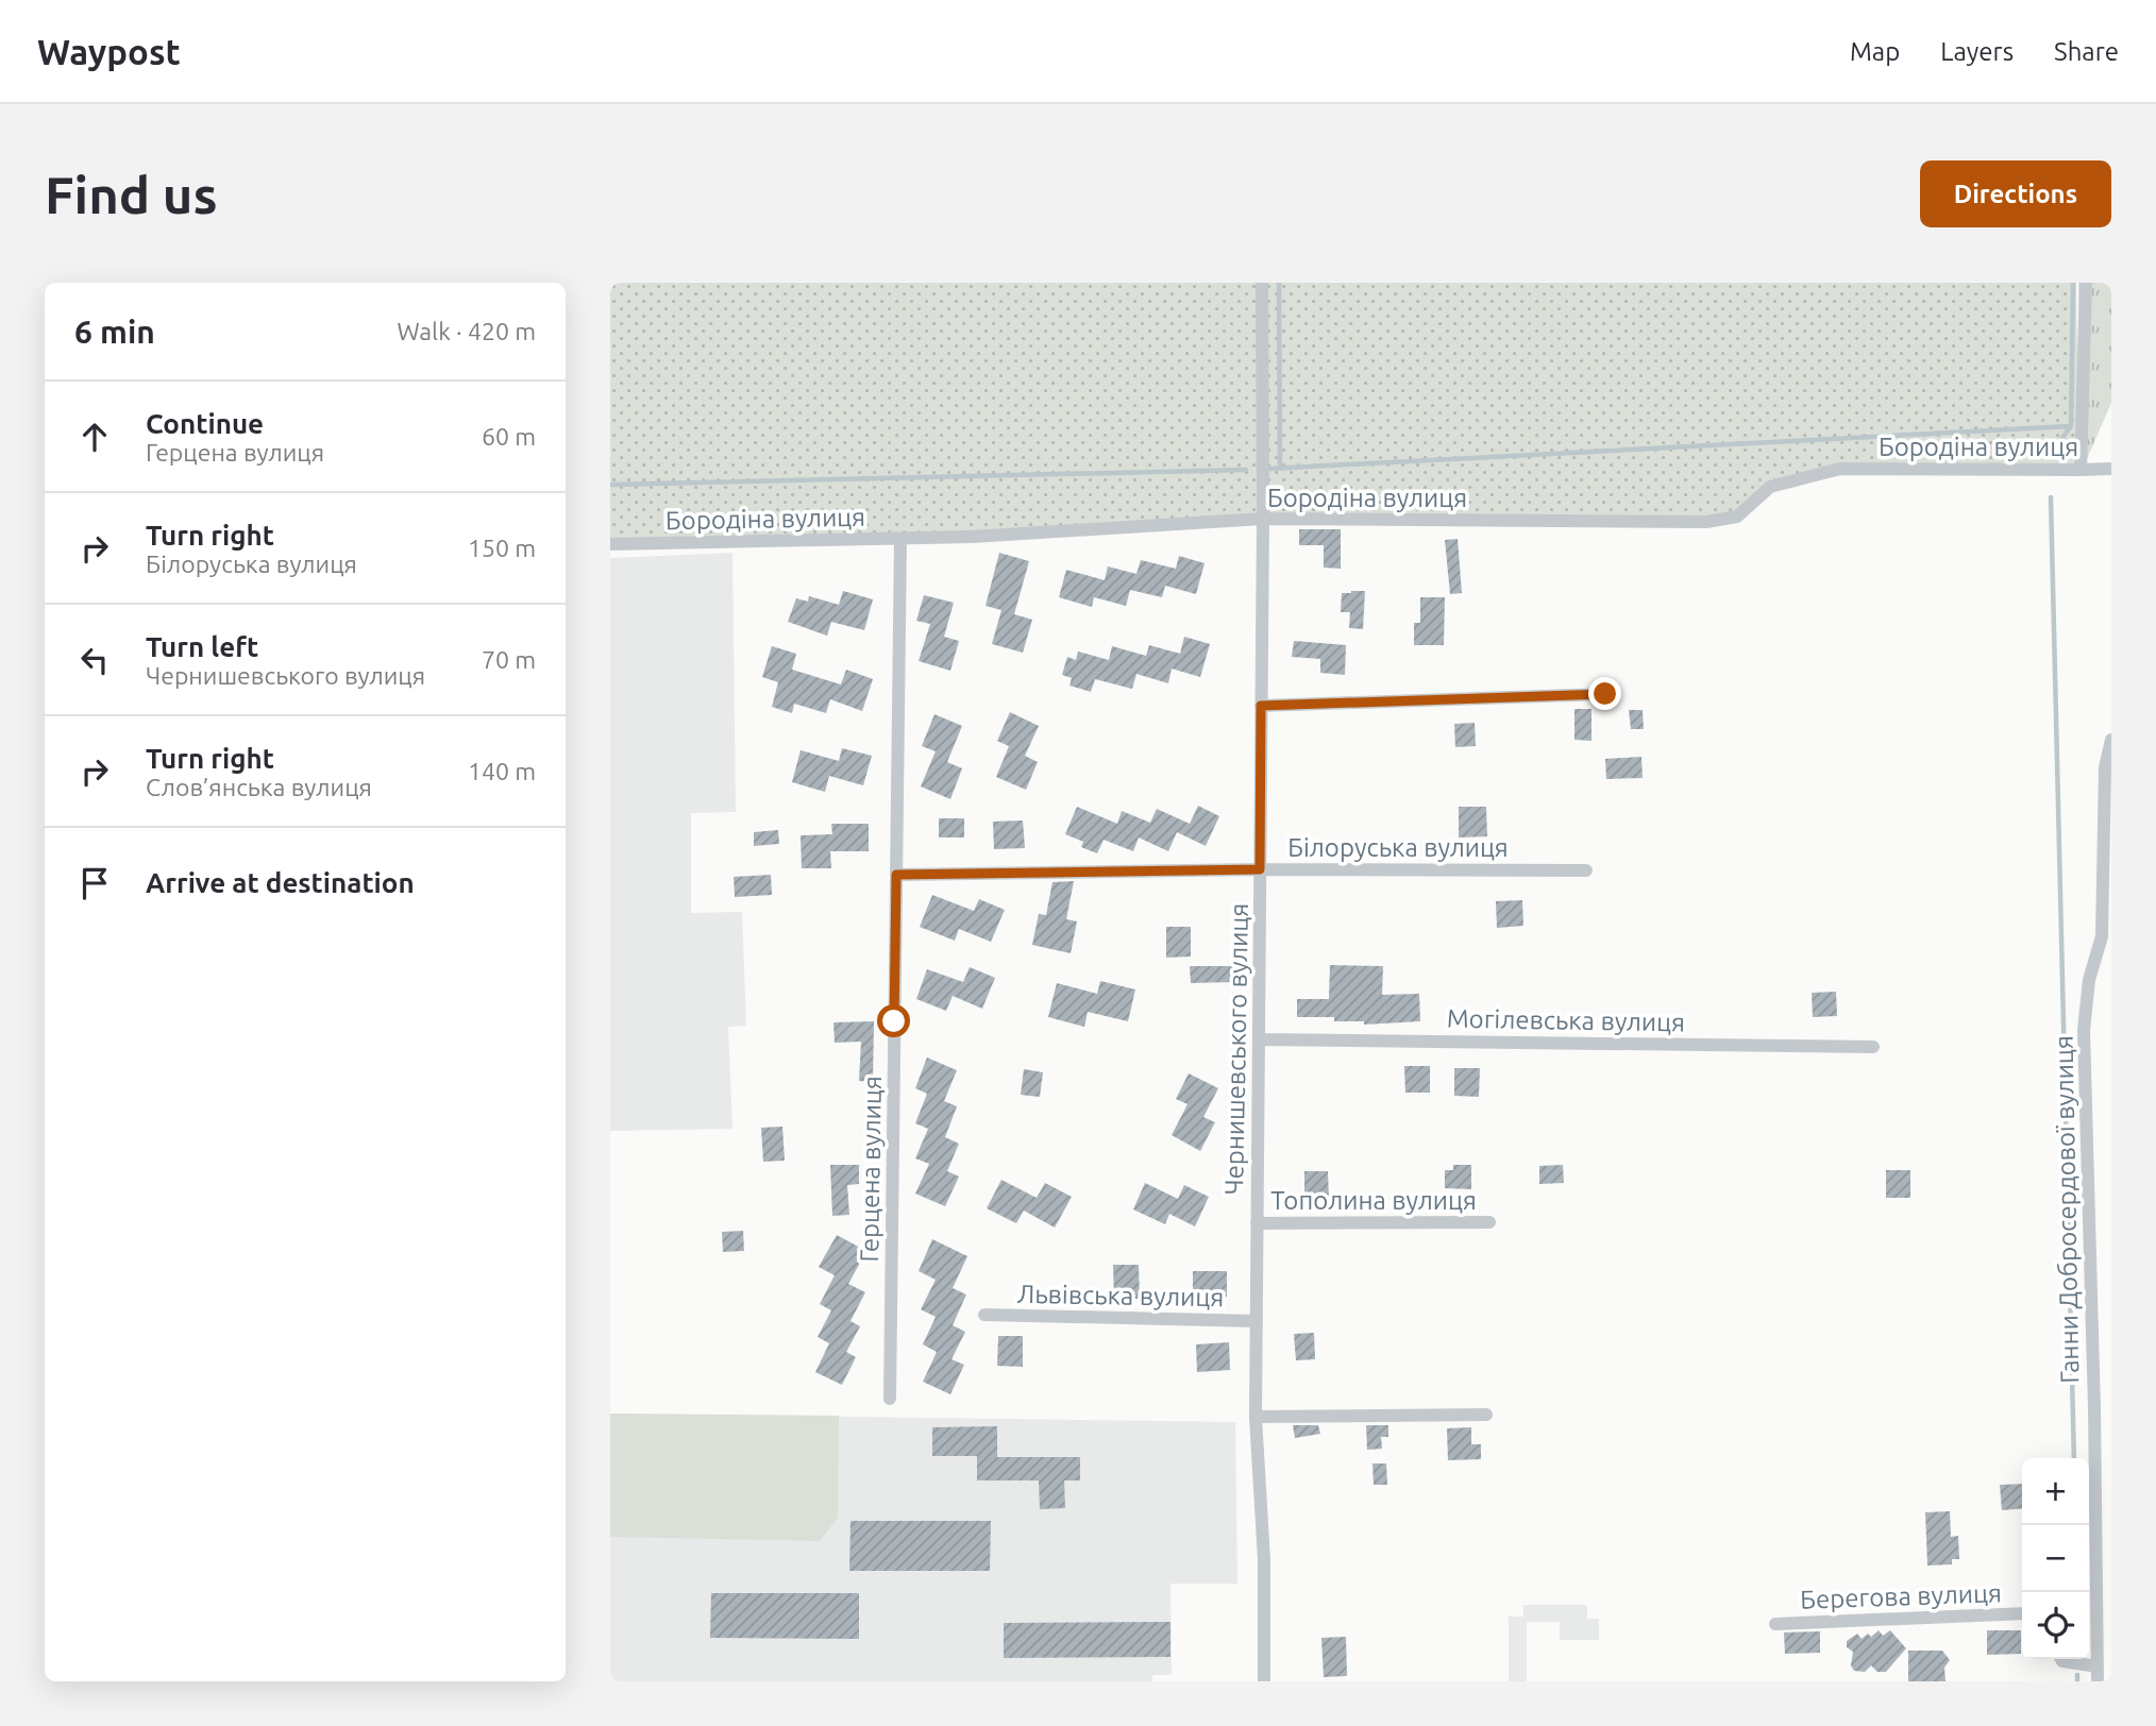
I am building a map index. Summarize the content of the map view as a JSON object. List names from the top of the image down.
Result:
{
  "streets": {
    "street": [
      "Бородіна вулиця",
      "Білоруська вулиця",
      "Могілевська вулиця",
      "Чернишевського вулиця",
      "Герцена вулиця",
      "Тополина вулиця",
      "Ганни Добросердової вулиця",
      "Львівська вулиця",
      "Берегова вулиця"
    ]
  },
  "crossings": [
    ["Бородіна вулиця", "Чернишевського вулиця"],
    ["Бородіна вулиця", "Герцена вулиця"],
    ["Білоруська вулиця", "Чернишевського вулиця"],
    ["Білоруська вулиця", "Герцена вулиця"],
    ["Могілевська вулиця", "Чернишевського вулиця"],
    ["Чернишевського вулиця", "Тополина вулиця"],
    ["Чернишевського вулиця", "Львівська вулиця"]
  ],
  "page": {
    "header": "Waypost",
    "nav": ["Map", "Layers", "Share"],
    "buttons": "Directions",
    "title": "Find us",
    "heading": ["6 min", "Walk · 420 m"],
    "list": [
      ["Continue", "Герцена вулиця", "60 m"],
      ["Turn right", "Білоруська вулиця", "150 m"],
      ["Turn left", "Чернишевського вулиця", "70 m"],
      ["Turn right", "Слов’янська вулиця", "140 m"],
      "Arrive at destination"
    ],
    "map_buttons": ["+", "−"]
  }
}
